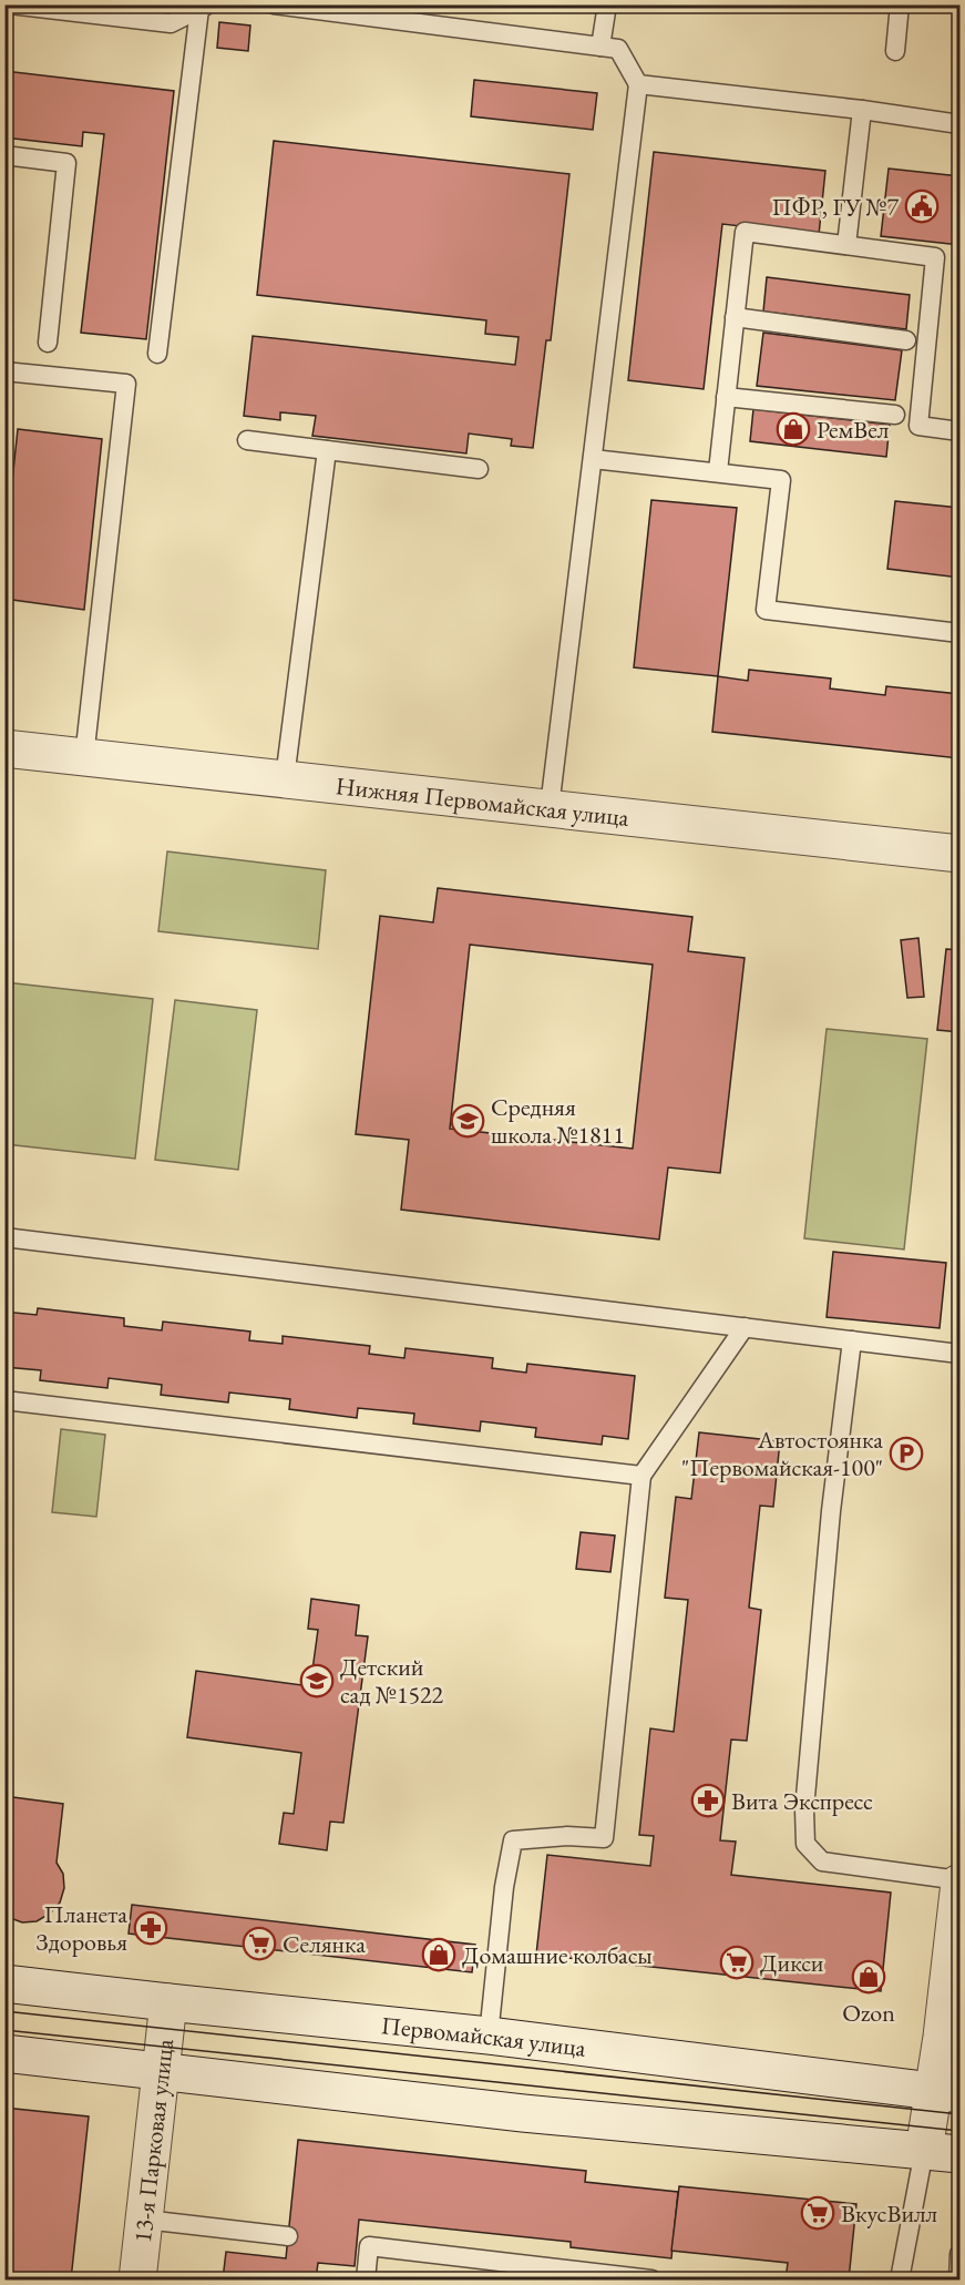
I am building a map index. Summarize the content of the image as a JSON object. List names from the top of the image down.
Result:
{
  "streets": {
    "main road": ["Нижняя Первомайская улица", "Первомайская улица", "13-я Парковая улица"]
  },
  "crossings": [
    ["Первомайская улица", "13-я Парковая улица"]
  ],
  "places": {
    "public building": ["ПФР, ГУ №7"],
    "shop": ["РемВел", "Домашние колбасы", "Ozon"],
    "school or university": ["Средняя школа №1811", "Детский сад №1522"],
    "parking": ["Автостоянка \"Первомайская-100\""],
    "pharmacy": ["Вита Экспресс", "Планета Здоровья"],
    "supermarket": ["Селянка", "Дикси", "ВкусВилл"]
  }
}
